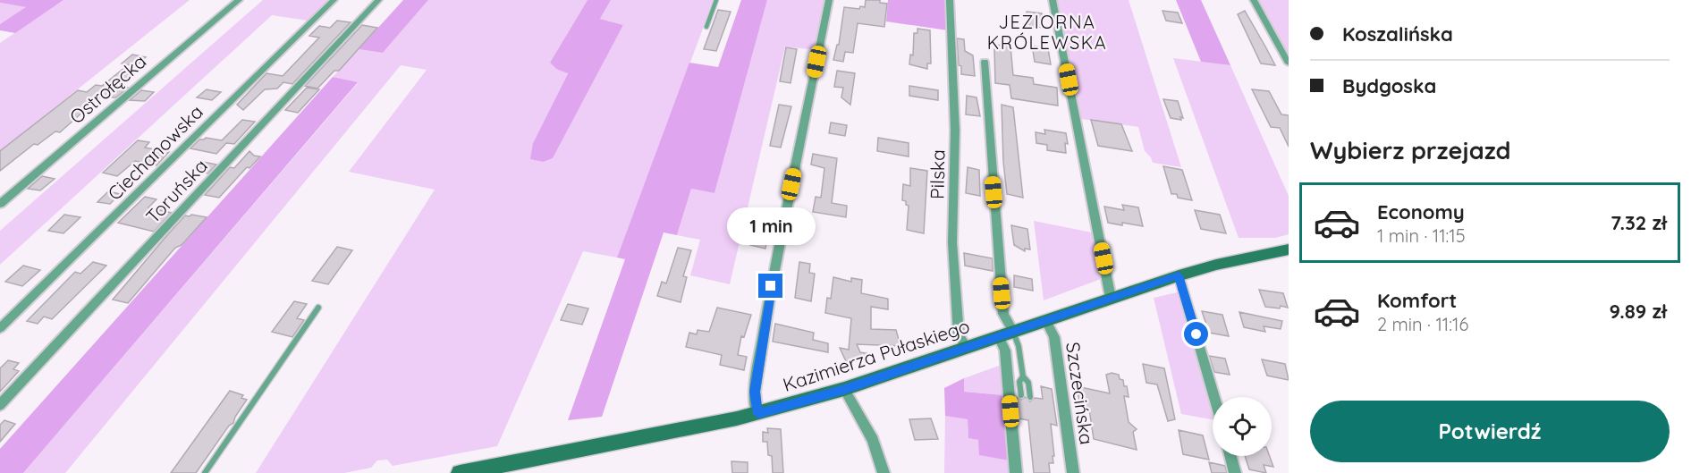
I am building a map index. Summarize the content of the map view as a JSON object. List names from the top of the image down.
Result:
{
  "streets": {
    "main road": ["Kazimierza Pułaskiego"],
    "street": [
      "Ostrołęcka",
      "Ciechanowska",
      "Pilska",
      "Toruńska",
      "Szczecińska"
    ]
  },
  "crossings": [
    ["Pilska", "Kazimierza Pułaskiego"],
    ["Kazimierza Pułaskiego", "Szczecińska"]
  ],
  "districts": ["JEZIORNA KRÓLEWSKA"],
  "page": {
    "banner": ["Koszalińska", "Bydgoska"],
    "heading": "Wybierz przejazd",
    "list": [
      {
        "name": "Economy",
        "note": "1 min · 11:15",
        "value": "7.32 zł"
      },
      {
        "name": "Komfort",
        "note": "2 min · 11:16",
        "value": "9.89 zł"
      }
    ],
    "bubble": "1 min",
    "buttons": "Potwierdź"
  }
}
